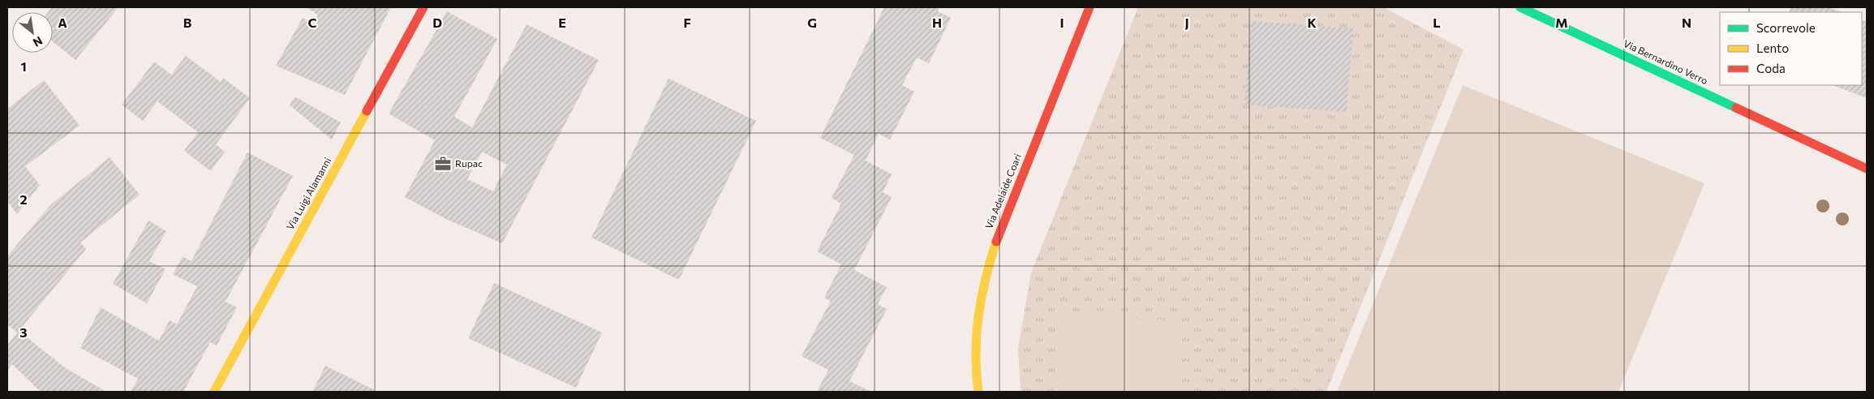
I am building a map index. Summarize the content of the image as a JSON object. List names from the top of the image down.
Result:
{
  "streets": {
    "street": ["Via Bernardino Verro", "Via Adelaide Coari", "Via Luigi Alamanni"]
  },
  "places": {
    "office": ["Rupac"]
  },
  "legend": ["Scorrevole", "Lento", "Coda"],
  "north": "bottom right",
  "grid": {
    "columns": [
      "A",
      "B",
      "C",
      "D",
      "E",
      "F",
      "G",
      "H",
      "I",
      "J",
      "K",
      "L",
      "M",
      "N"
    ],
    "rows": ["1", "2", "3"]
  }
}
